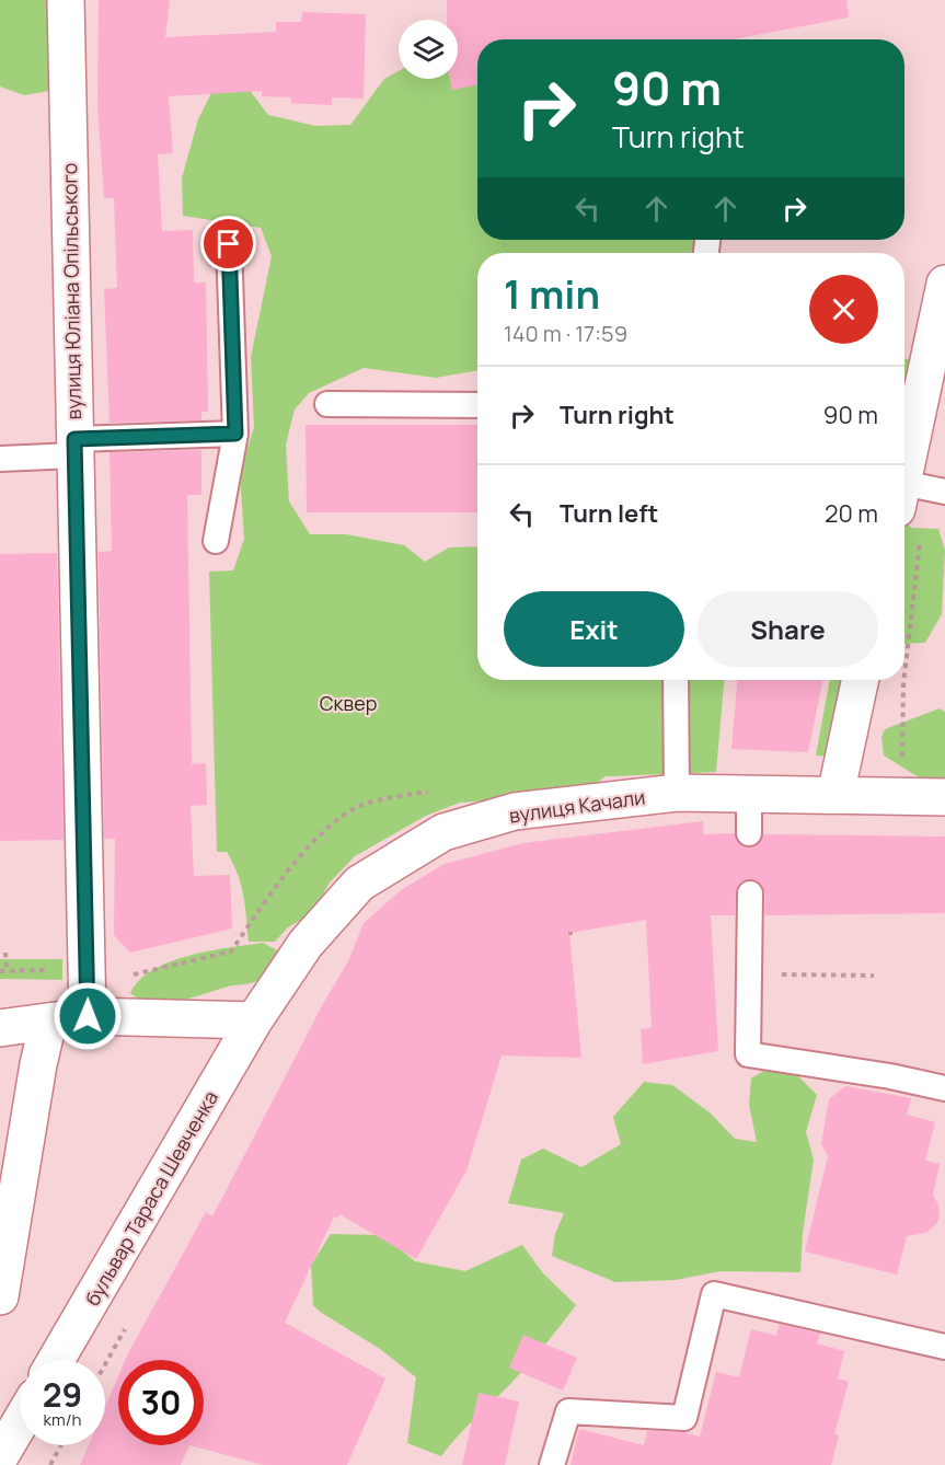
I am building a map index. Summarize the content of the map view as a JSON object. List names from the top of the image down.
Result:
{
  "streets": {
    "street": ["вулиця Юліана Опільського", "вулиця Качали", "бульвар Тараса Шевченка"]
  },
  "crossings": [
    ["вулиця Качали", "бульвар Тараса Шевченка"]
  ],
  "parks": ["Сквер"],
  "page": {
    "turn": ["90 m", "Turn right"],
    "heading": ["1 min", "140 m · 17:59"],
    "list": [
      {
        "name": "Turn right",
        "value": "90 m"
      },
      {
        "name": "Turn left",
        "value": "20 m"
      }
    ],
    "buttons": ["Exit", "Share"],
    "speed": "29 km/h",
    "limit": "30"
  }
}
